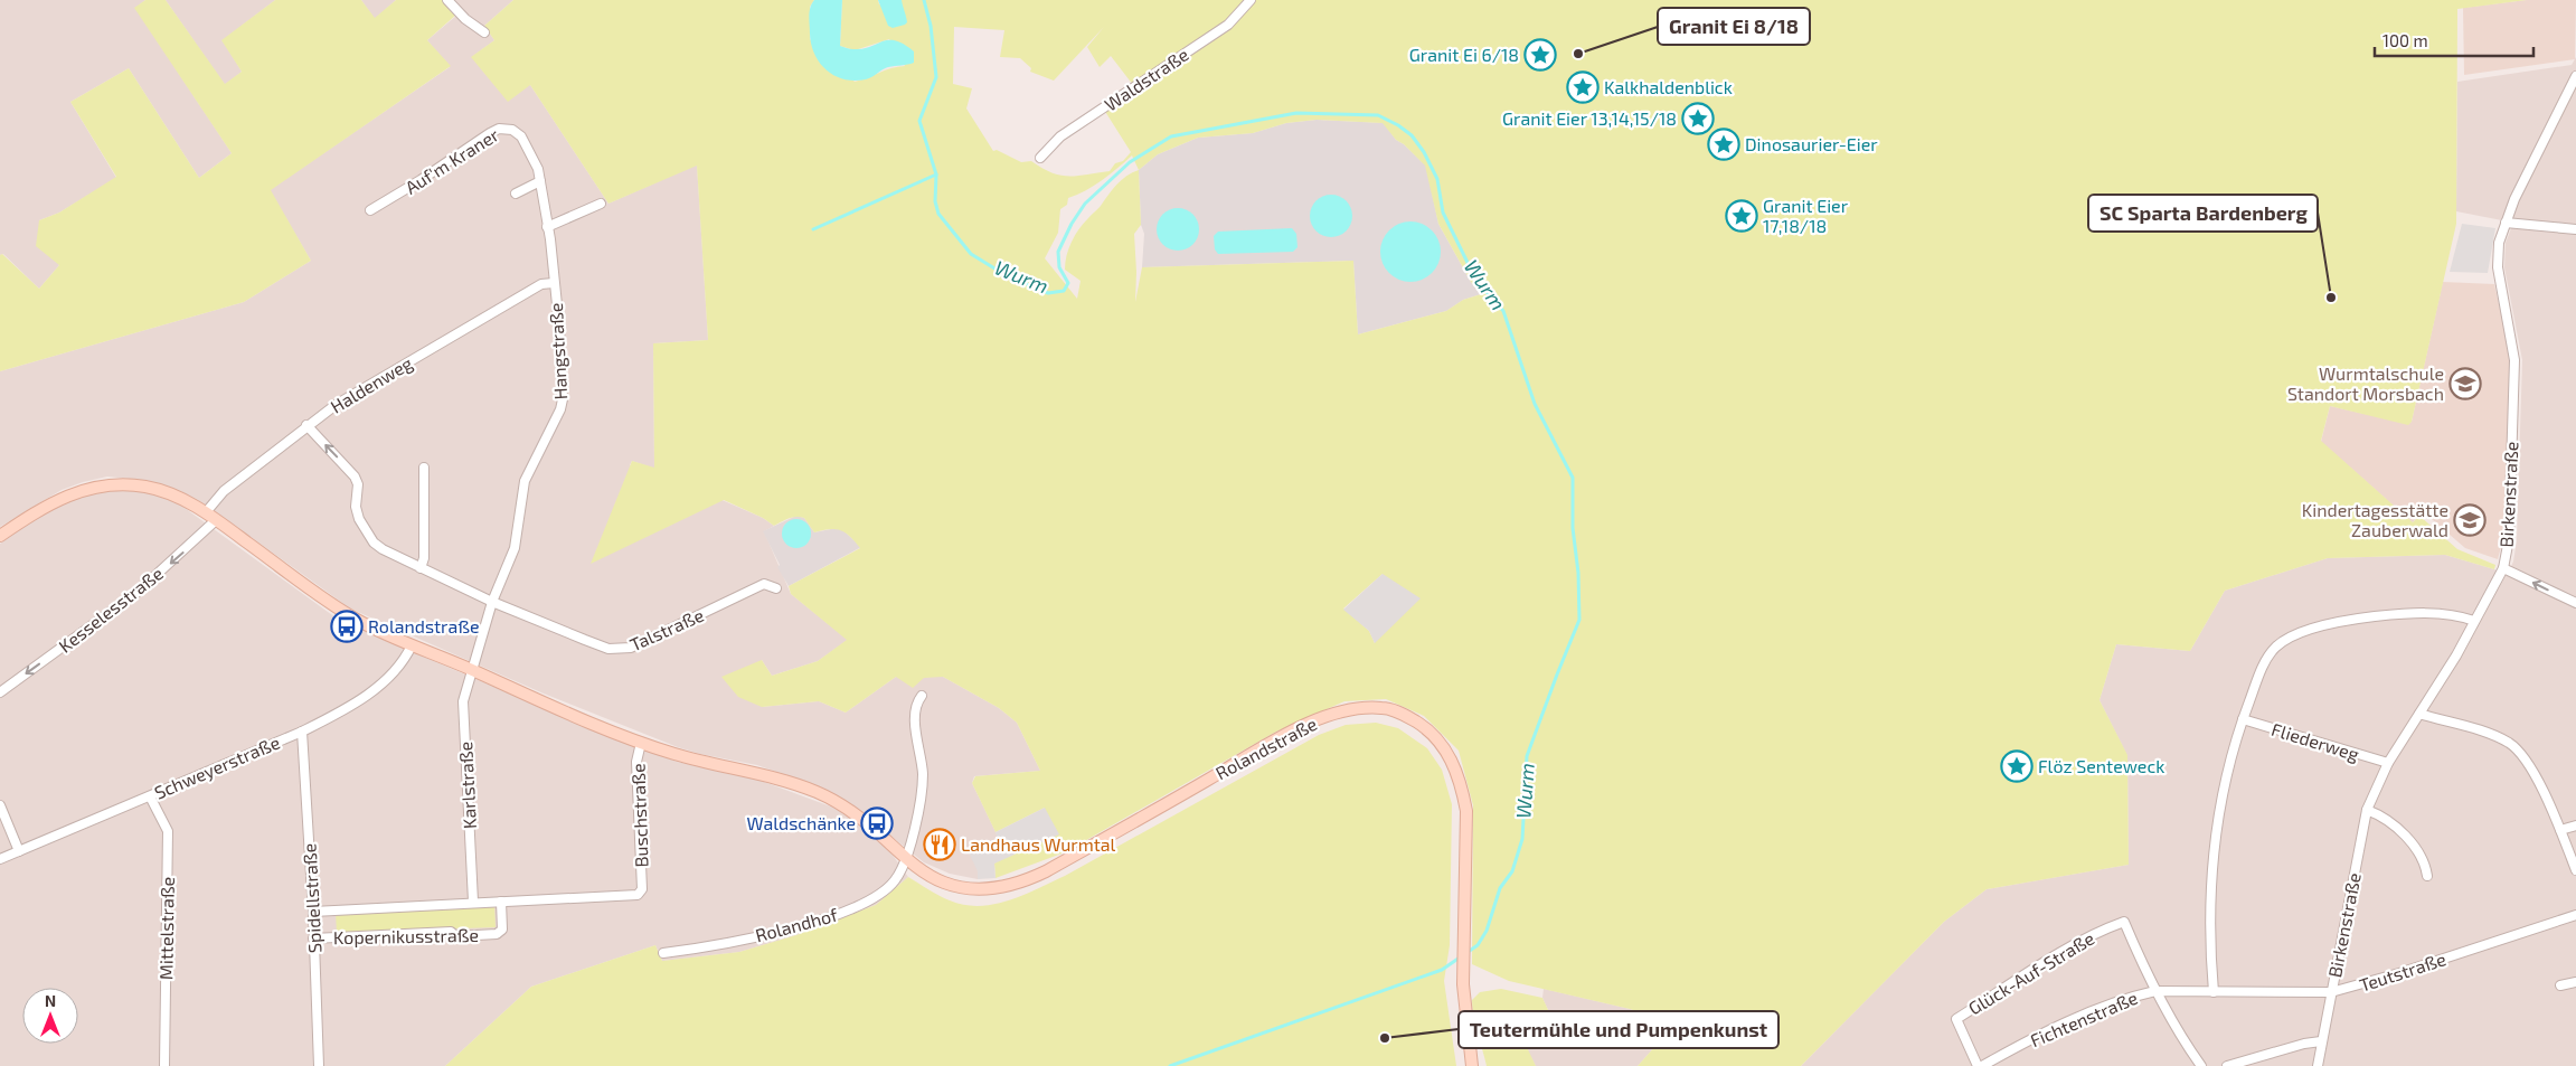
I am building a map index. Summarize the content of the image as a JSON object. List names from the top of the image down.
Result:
{
  "streets": {
    "main road": ["Rolandstraße"],
    "street": [
      "Waldstraße",
      "Auf'm Kraner",
      "Hangstraße",
      "Haldenweg",
      "Birkenstraße",
      "Kesselesstraße",
      "Talstraße",
      "Fliederweg",
      "Schweyerstraße",
      "Karlstraße",
      "Buschstraße",
      "Spidellstraße",
      "Rolandhof",
      "Mittelstraße",
      "Kopernikusstraße",
      "Teutstraße",
      "Glück-Auf-Straße",
      "Fichtenstraße"
    ]
  },
  "crossings": [
    ["Auf'm Kraner", "Hangstraße"],
    ["Auf'm Kraner", "Haldenweg"],
    ["Hangstraße", "Haldenweg"],
    ["Hangstraße", "Talstraße"],
    ["Hangstraße", "Rolandstraße"],
    ["Hangstraße", "Karlstraße"],
    ["Haldenweg", "Talstraße"],
    ["Haldenweg", "Rolandstraße"],
    ["Birkenstraße", "Fliederweg"],
    ["Birkenstraße", "Teutstraße"],
    ["Kesselesstraße", "Rolandstraße"],
    ["Rolandstraße", "Schweyerstraße"],
    ["Rolandstraße", "Karlstraße"],
    ["Rolandstraße", "Buschstraße"],
    ["Rolandstraße", "Rolandhof"],
    ["Schweyerstraße", "Spidellstraße"],
    ["Schweyerstraße", "Mittelstraße"],
    ["Karlstraße", "Kopernikusstraße"],
    ["Buschstraße", "Kopernikusstraße"],
    ["Spidellstraße", "Kopernikusstraße"],
    ["Teutstraße", "Glück-Auf-Straße"],
    ["Teutstraße", "Fichtenstraße"],
    ["Glück-Auf-Straße", "Fichtenstraße"]
  ],
  "one_way": ["Kesselesstraße"],
  "water": ["Wurm"],
  "places": {
    "other": ["Granit Ei 8/18", "SC Sparta Bardenberg", "Teutermühle und Pumpenkunst"],
    "place": [
      "Granit Ei 6/18",
      "Kalkhaldenblick",
      "Granit Eier 13,14,15/18",
      "Dinosaurier-Eier",
      "Granit Eier 17,18/18",
      "Flöz Senteweck"
    ],
    "school or university": ["Wurmtalschule Standort Morsbach", "Kindertagesstätte Zauberwald"],
    "bus stop": ["Rolandstraße", "Waldschänke"],
    "restaurant": ["Landhaus Wurmtal"]
  },
  "scale_bar": "100 m",
  "north": "top"
}
